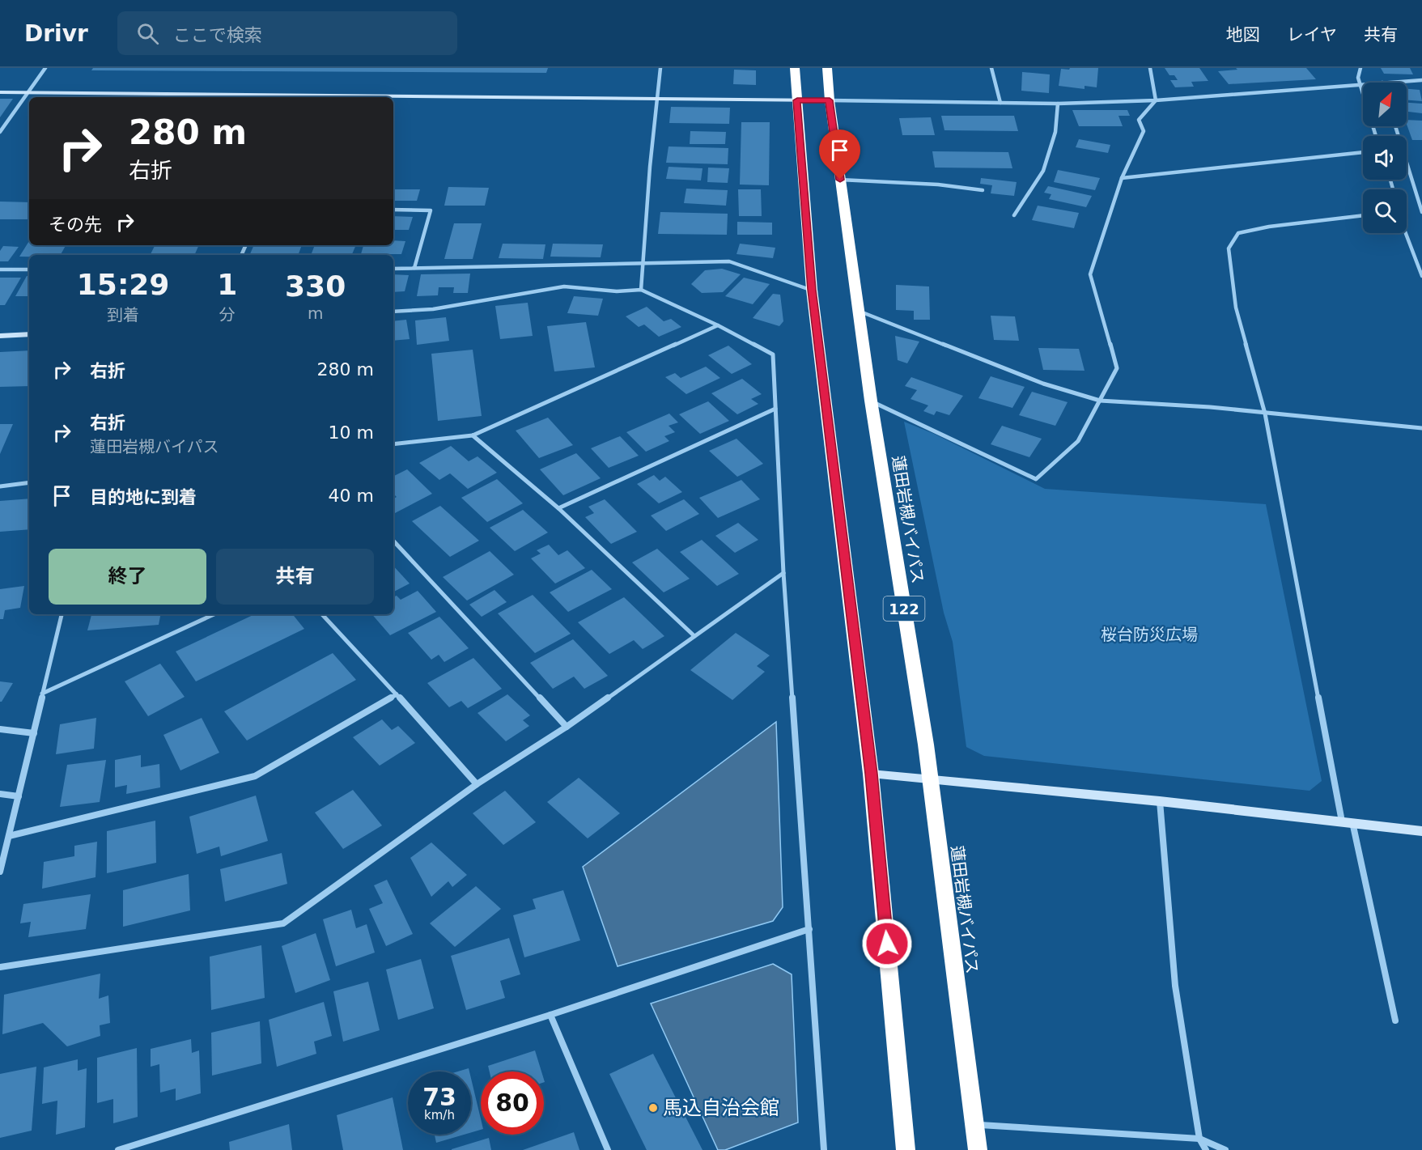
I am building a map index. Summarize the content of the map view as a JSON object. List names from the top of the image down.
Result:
{
  "streets": {
    "highway": ["蓮田岩槻バイパス", "122"]
  },
  "parks": ["桜台防災広場"],
  "places": ["馬込自治会館"],
  "north": "top right",
  "page": {
    "header": "Drivr",
    "search": "ここで検索",
    "nav": ["地図", "レイヤ", "共有"],
    "turn": ["280 m", "右折"],
    "then": "その先",
    "eta": [
      "15:29",
      "到着",
      "1",
      "分",
      "330",
      "m"
    ],
    "list": [
      {
        "name": "右折",
        "value": "280 m"
      },
      {
        "name": "右折",
        "note": "蓮田岩槻バイパス",
        "value": "10 m"
      },
      {
        "name": "目的地に到着",
        "value": "40 m"
      }
    ],
    "buttons": ["終了", "共有"],
    "speed": "73 km/h",
    "limit": "80"
  }
}
